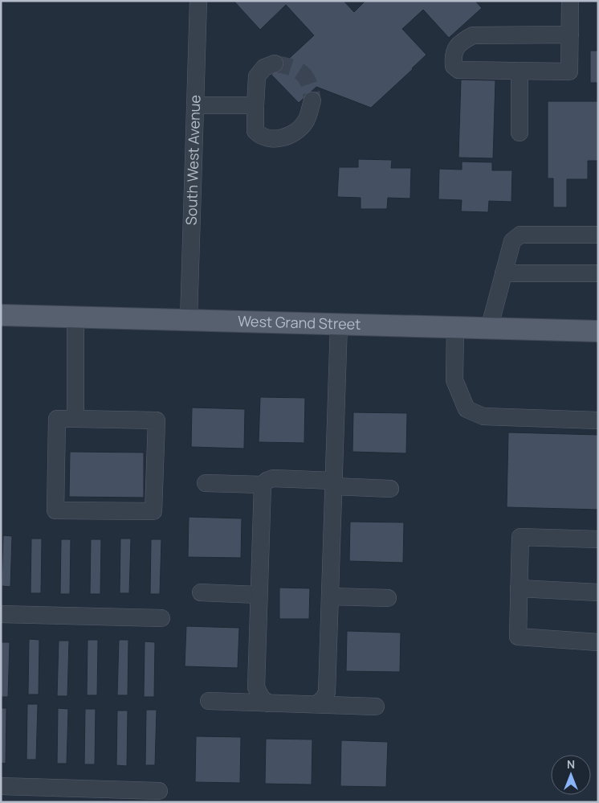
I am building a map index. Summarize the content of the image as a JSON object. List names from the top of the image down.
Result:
{
  "streets": {
    "main road": ["West Grand Street"],
    "street": ["South West Avenue"]
  },
  "crossings": [
    ["South West Avenue", "West Grand Street"]
  ],
  "north": "top"
}
